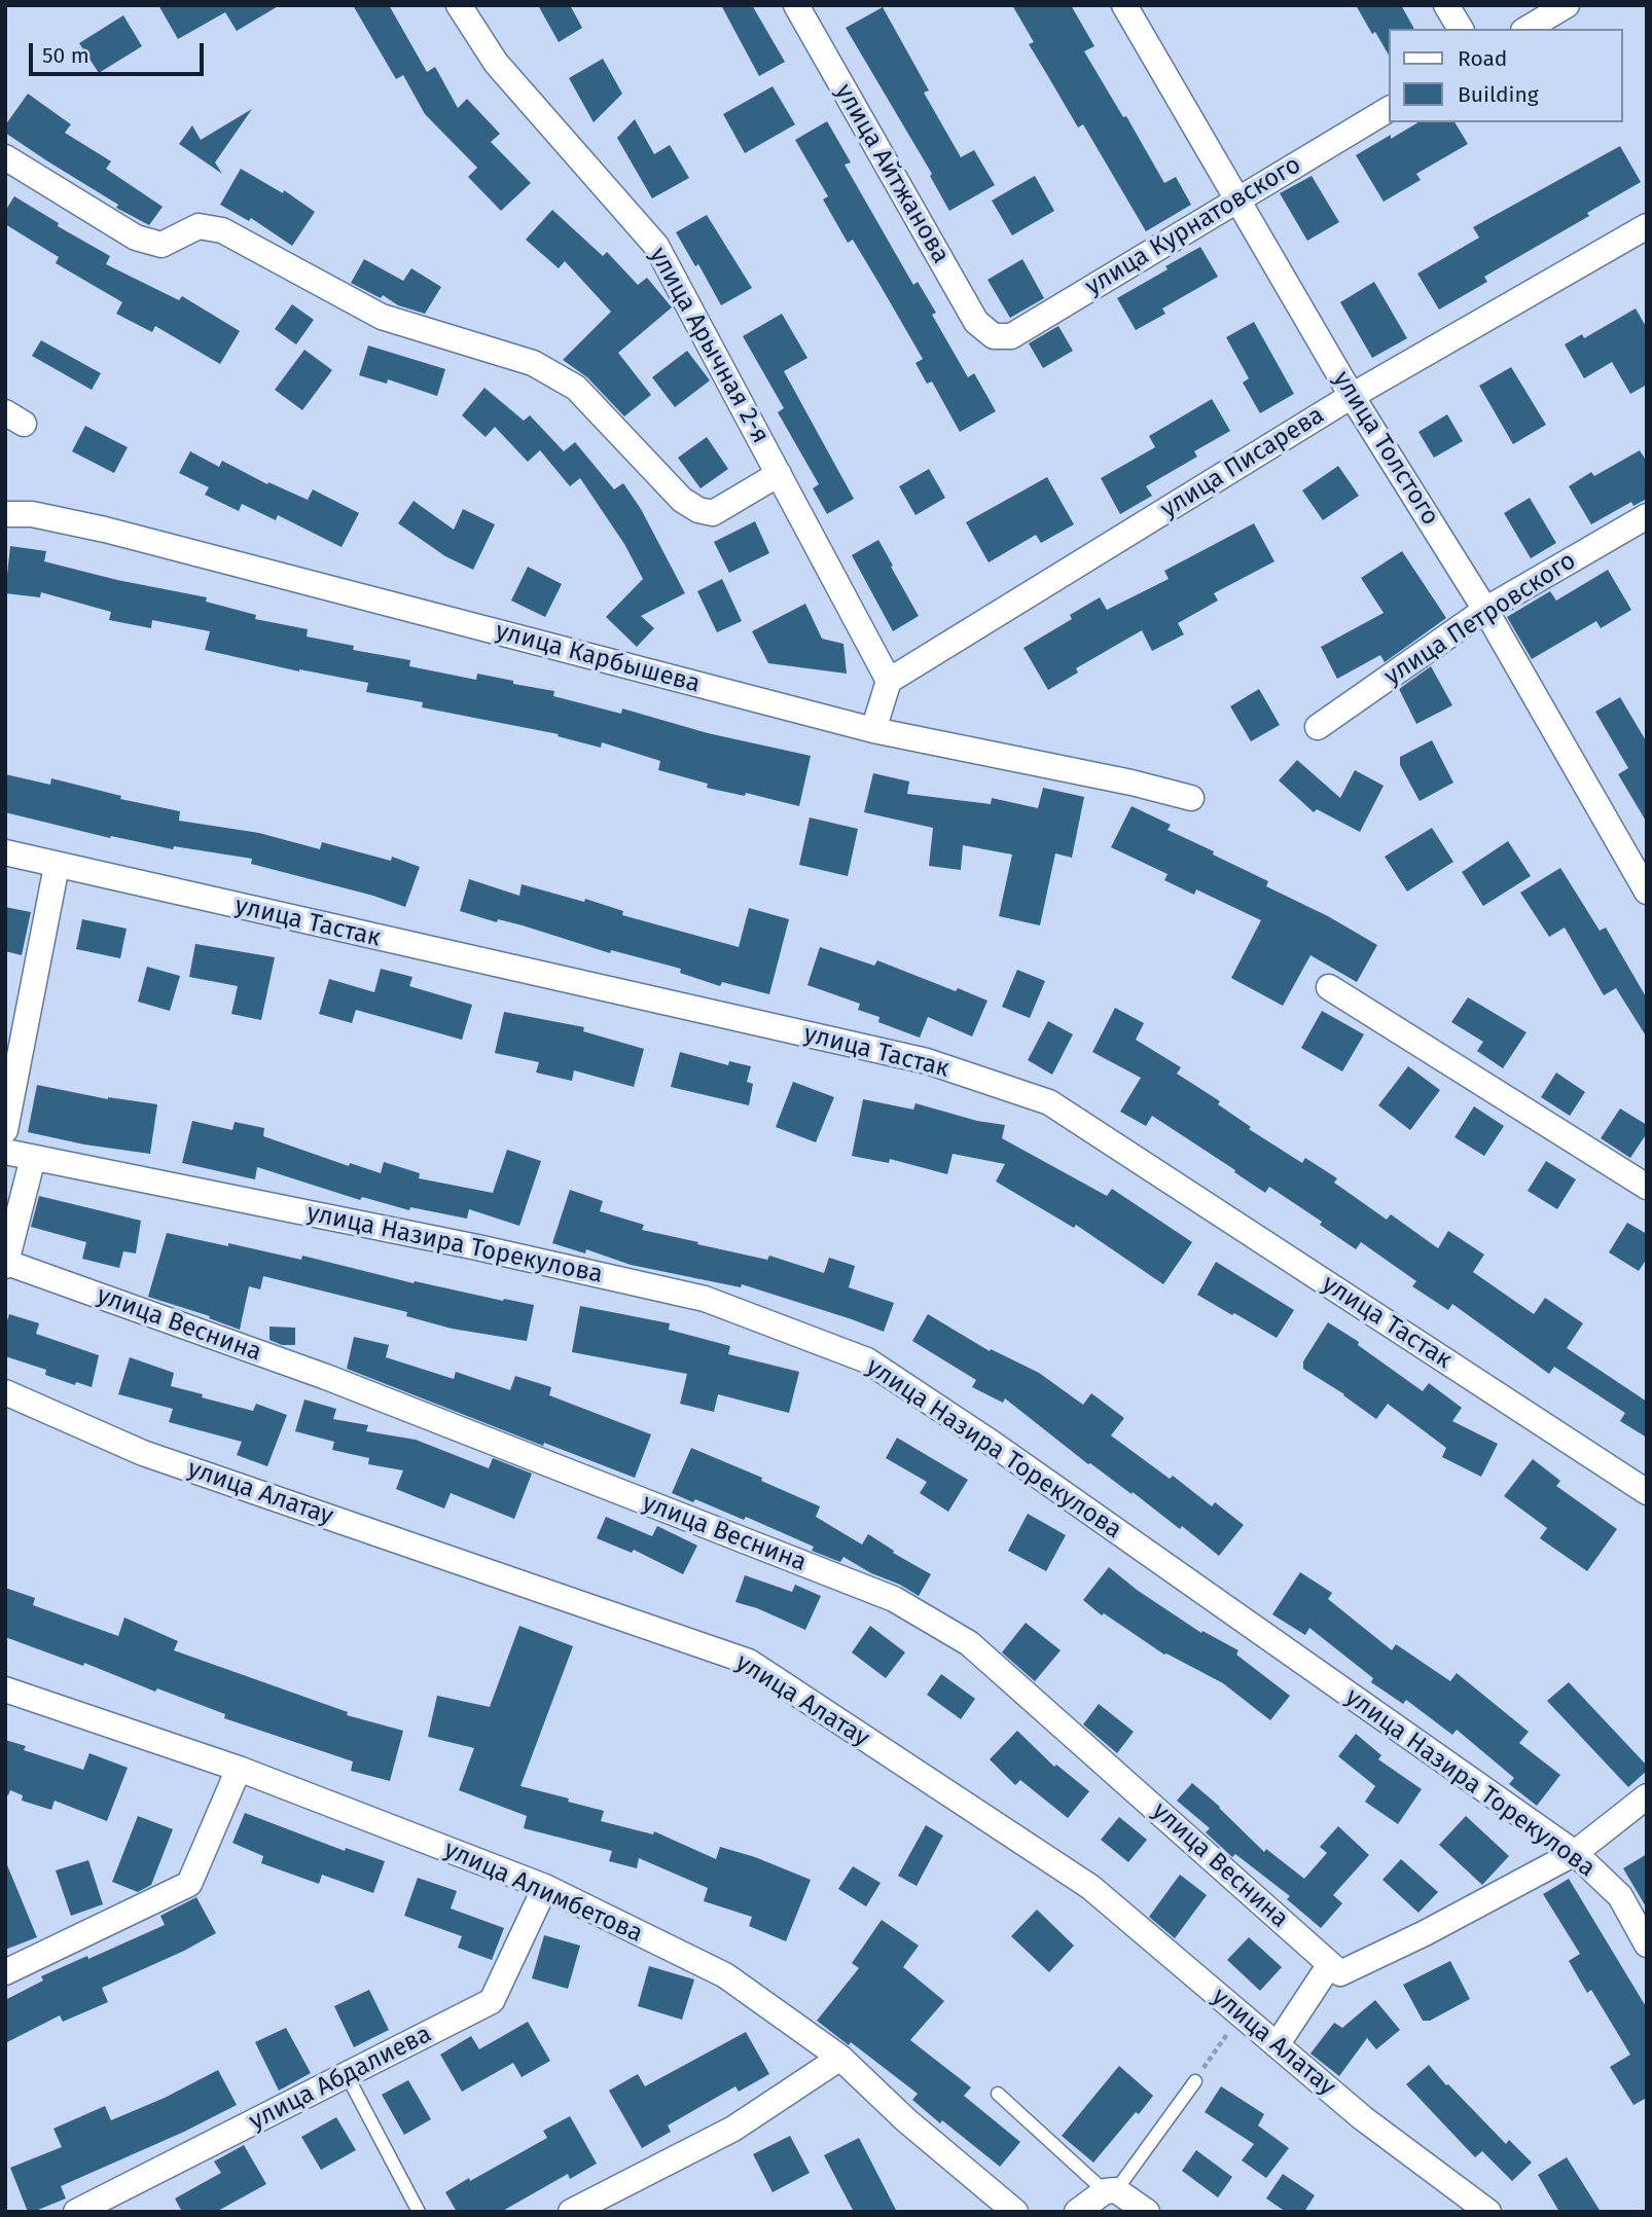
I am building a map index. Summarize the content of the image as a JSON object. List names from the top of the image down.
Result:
{
  "streets": {
    "street": [
      "улица Айтжанова",
      "улица Курнатовского",
      "улица Арычная 2-я",
      "улица Толстого",
      "улица Писарева",
      "улица Петровского",
      "улица Карбышева",
      "улица Тастак",
      "улица Назира Торекулова",
      "улица Веснина",
      "улица Алатау",
      "улица Алимбетова",
      "улица Абдалиева"
    ]
  },
  "crossings": [
    ["улица Айтжанова", "улица Курнатовского"],
    ["улица Курнатовского", "улица Толстого"],
    ["улица Арычная 2-я", "улица Писарева"],
    ["улица Толстого", "улица Писарева"],
    ["улица Толстого", "улица Петровского"],
    ["улица Алимбетова", "улица Абдалиева"]
  ],
  "legend": ["Road", "Building"],
  "scale_bar": "50 m"
}
